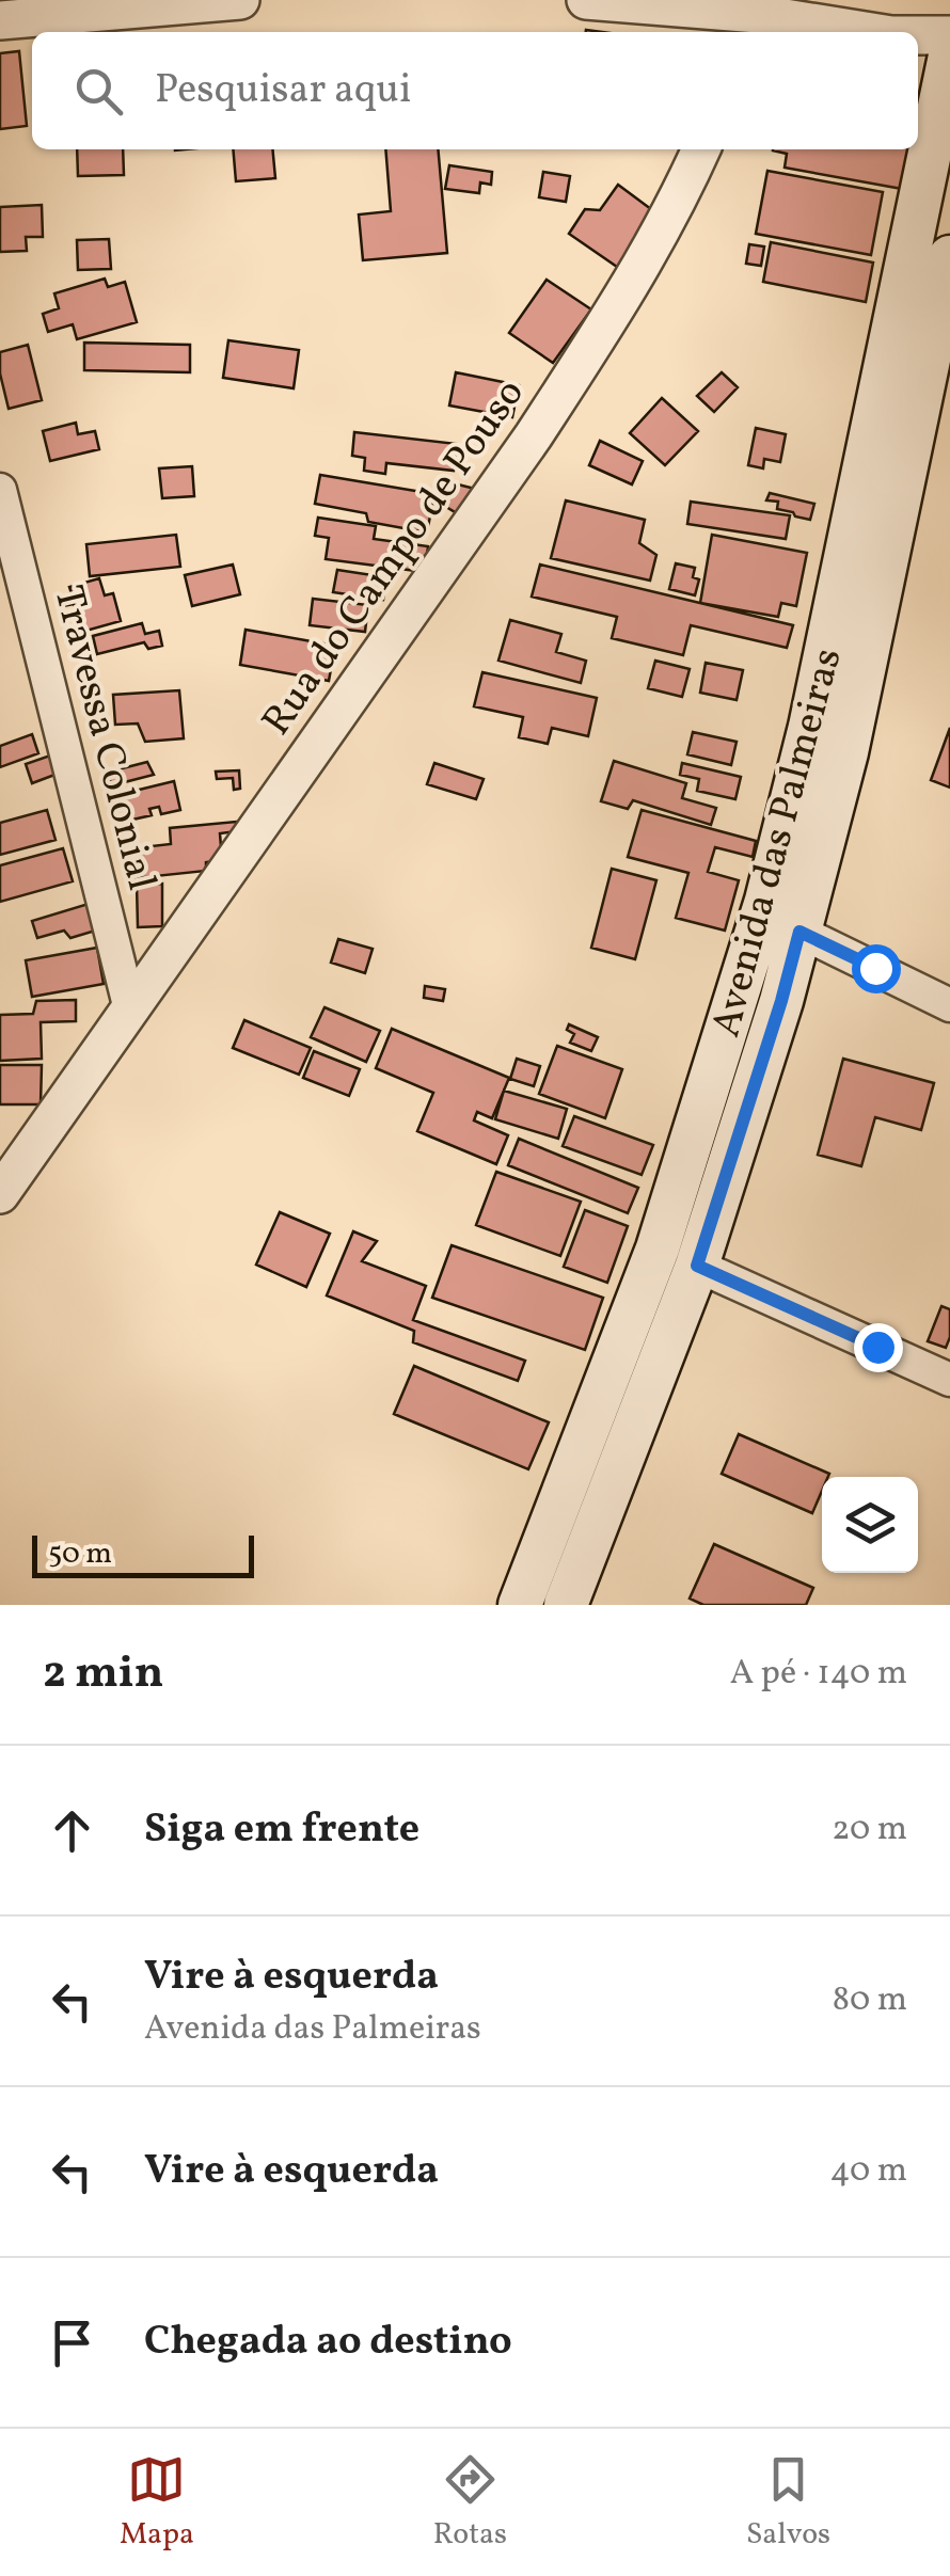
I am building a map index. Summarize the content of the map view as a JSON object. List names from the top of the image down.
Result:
{
  "streets": {
    "main road": ["Avenida das Palmeiras"],
    "street": ["Rua do Campo de Pouso", "Travessa Colonial"]
  },
  "crossings": [
    ["Rua do Campo de Pouso", "Travessa Colonial"]
  ],
  "scale_bar": "50 m",
  "page": {
    "search": "Pesquisar aqui",
    "scale": "50 m",
    "heading": ["2 min", "A pé · 140 m"],
    "list": [
      ["Siga em frente", "20 m"],
      ["Vire à esquerda", "Avenida das Palmeiras", "80 m"],
      ["Vire à esquerda", "40 m"],
      "Chegada ao destino"
    ],
    "nav": ["Mapa", "Rotas", "Salvos"]
  }
}
